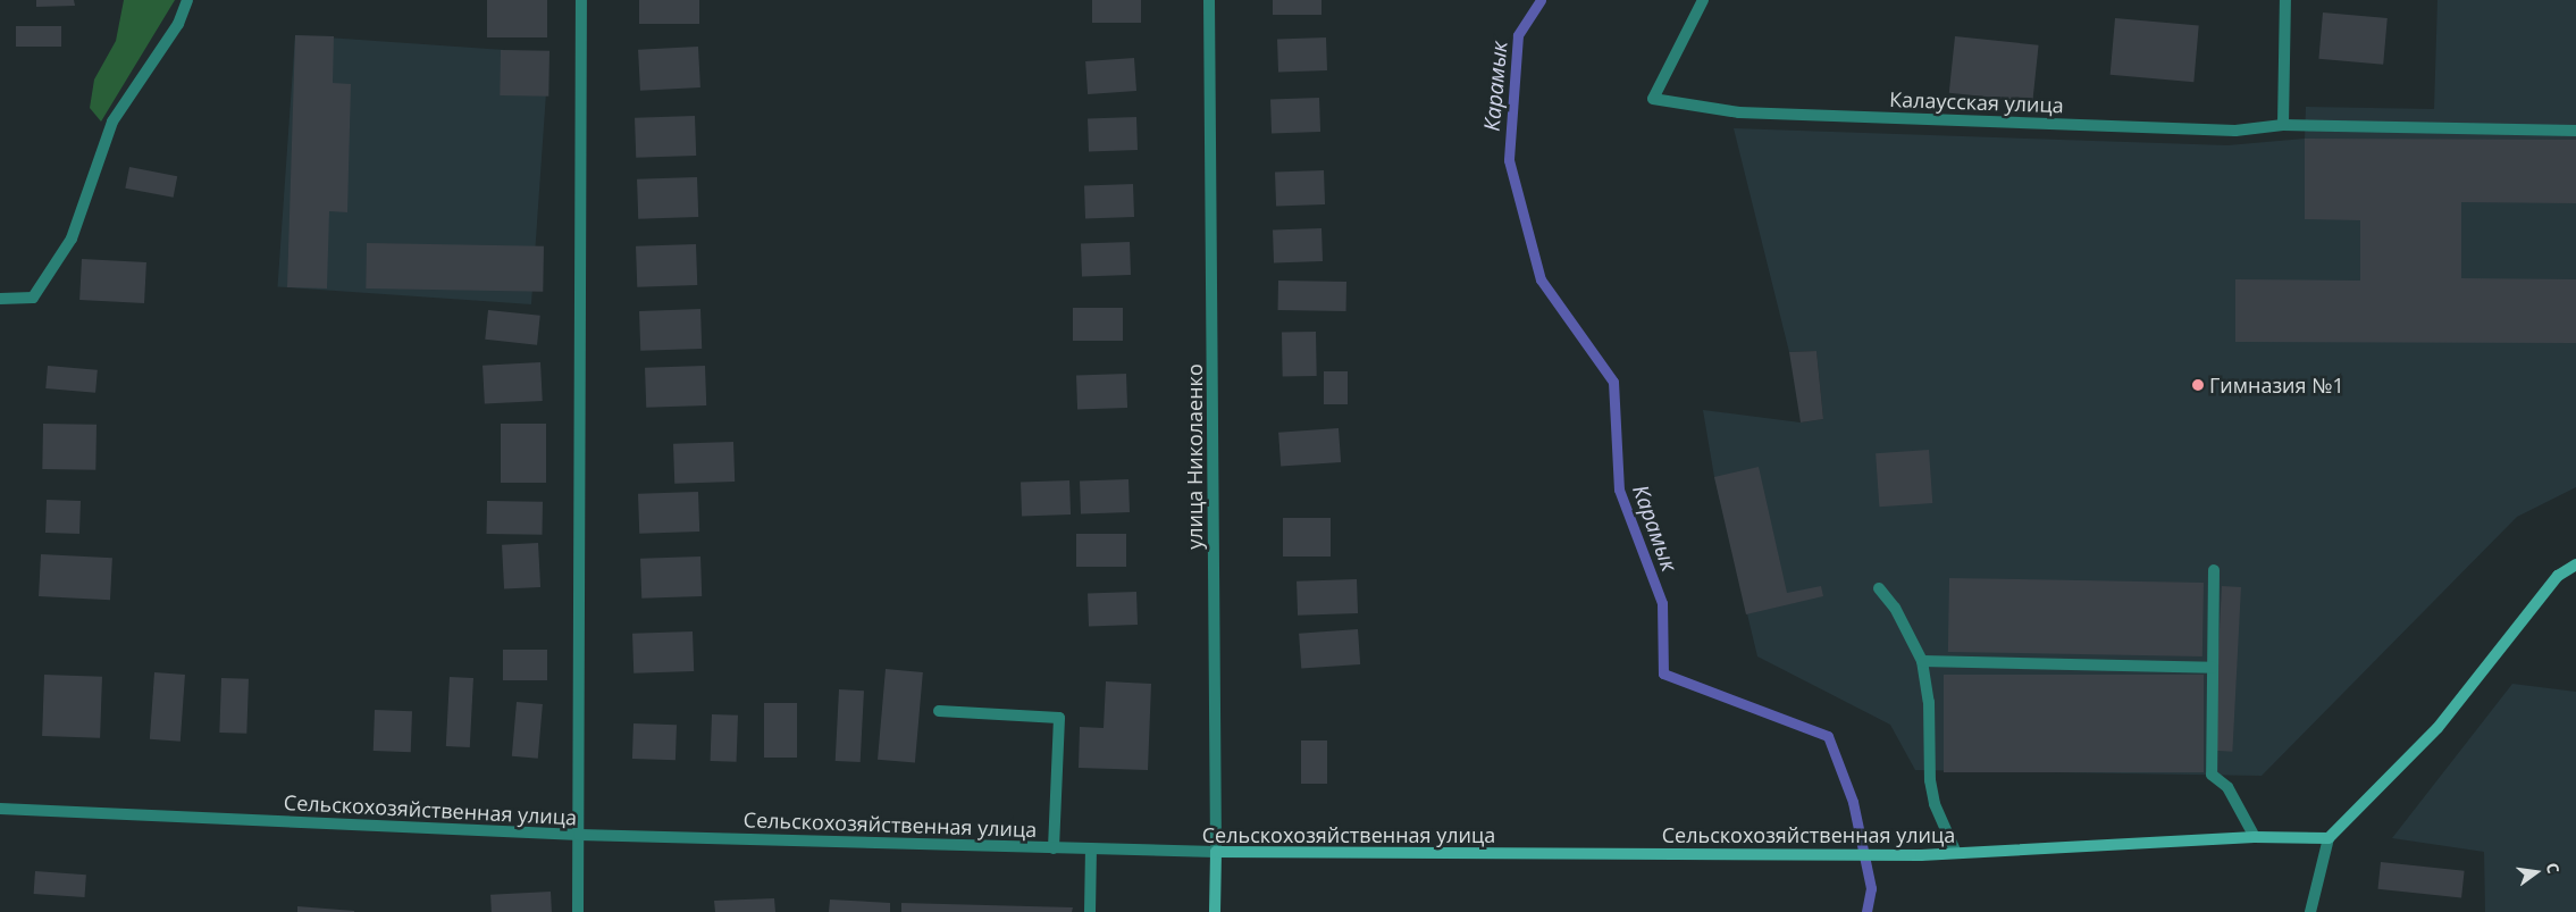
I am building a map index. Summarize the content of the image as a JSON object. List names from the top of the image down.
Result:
{
  "streets": {
    "main road": ["улица Николаенко", "Сельскохозяйственная улица"],
    "street": ["Калаусская улица"]
  },
  "crossings": [
    ["улица Николаенко", "Сельскохозяйственная улица"]
  ],
  "water": ["Карамык"],
  "places": ["Гимназия №1"],
  "north": "right"
}
